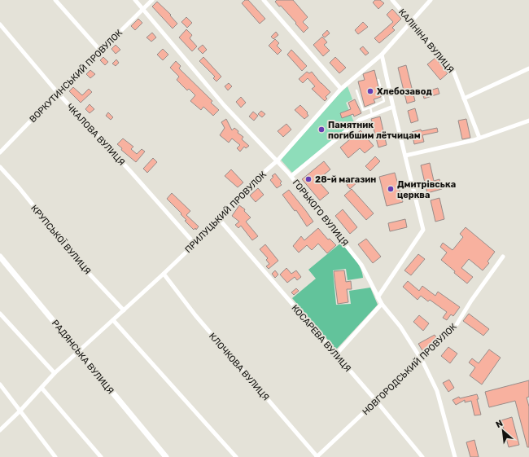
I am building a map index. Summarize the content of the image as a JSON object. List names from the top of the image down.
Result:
{
  "streets": {
    "main road": ["РАДЯНСЬКА ВУЛИЦЯ"],
    "street": [
      "КАЛІНІНА ВУЛИЦЯ",
      "ВОРКУТИНСЬКИЙ ПРОВУЛОК",
      "ЧКАЛОВА ВУЛИЦЯ",
      "ПРИЛУЦЬКИЙ ПРОВУЛОК",
      "ГОРЬКОГО ВУЛИЦЯ",
      "КРУПСЬКОЇ ВУЛИЦЯ",
      "КОСАРЕВА ВУЛИЦЯ",
      "КЛОЧКОВА ВУЛИЦЯ",
      "НОВГОРОДСЬКИЙ ПРОВУЛОК"
    ]
  },
  "crossings": [
    ["КАЛІНІНА ВУЛИЦЯ", "ПРИЛУЦЬКИЙ ПРОВУЛОК"],
    ["ВОРКУТИНСЬКИЙ ПРОВУЛОК", "ЧКАЛОВА ВУЛИЦЯ"],
    ["ВОРКУТИНСЬКИЙ ПРОВУЛОК", "ГОРЬКОГО ВУЛИЦЯ"],
    ["ЧКАЛОВА ВУЛИЦЯ", "ПРИЛУЦЬКИЙ ПРОВУЛОК"],
    ["ПРИЛУЦЬКИЙ ПРОВУЛОК", "ГОРЬКОГО ВУЛИЦЯ"],
    ["ПРИЛУЦЬКИЙ ПРОВУЛОК", "КРУПСЬКОЇ ВУЛИЦЯ"],
    ["ПРИЛУЦЬКИЙ ПРОВУЛОК", "КОСАРЕВА ВУЛИЦЯ"],
    ["ПРИЛУЦЬКИЙ ПРОВУЛОК", "РАДЯНСЬКА ВУЛИЦЯ"],
    ["ПРИЛУЦЬКИЙ ПРОВУЛОК", "КЛОЧКОВА ВУЛИЦЯ"],
    ["ГОРЬКОГО ВУЛИЦЯ", "НОВГОРОДСЬКИЙ ПРОВУЛОК"],
    ["КОСАРЕВА ВУЛИЦЯ", "НОВГОРОДСЬКИЙ ПРОВУЛОК"],
    ["КЛОЧКОВА ВУЛИЦЯ", "НОВГОРОДСЬКИЙ ПРОВУЛОК"]
  ],
  "places": [
    "Хлебозавод",
    "Памятник погибшим лётчицам",
    "28-й магазин",
    "Дмитрівська церква"
  ],
  "north": "top left"
}
